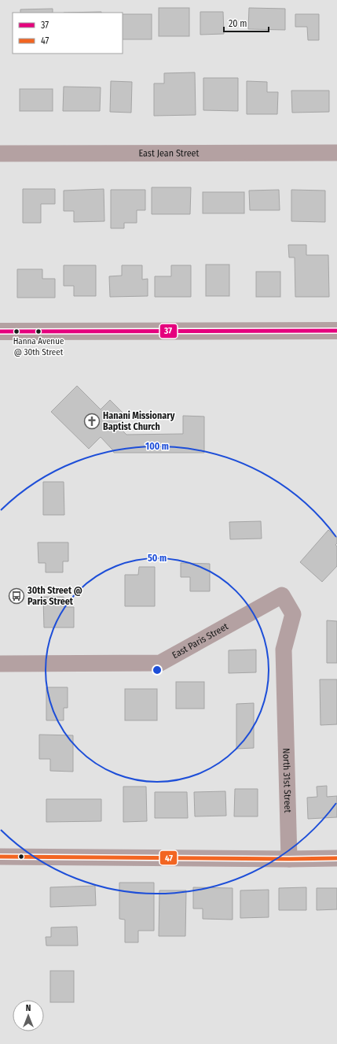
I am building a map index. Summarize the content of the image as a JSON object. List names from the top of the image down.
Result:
{
  "streets": {
    "street": ["East Jean Street", "East Paris Street", "North 31st Street"]
  },
  "crossings": [
    ["East Paris Street", "North 31st Street"]
  ],
  "places": {
    "other": ["Hanna Avenue @ 30th Street"],
    "church": ["Hanani Missionary Baptist Church"],
    "bus stop": ["30th Street @ Paris Street"]
  },
  "lines": ["transit line 37", "transit line 47"],
  "legend": ["37", "47"],
  "scale_bar": "20 m",
  "north": "top",
  "rings": ["100 m", "50 m"]
}
